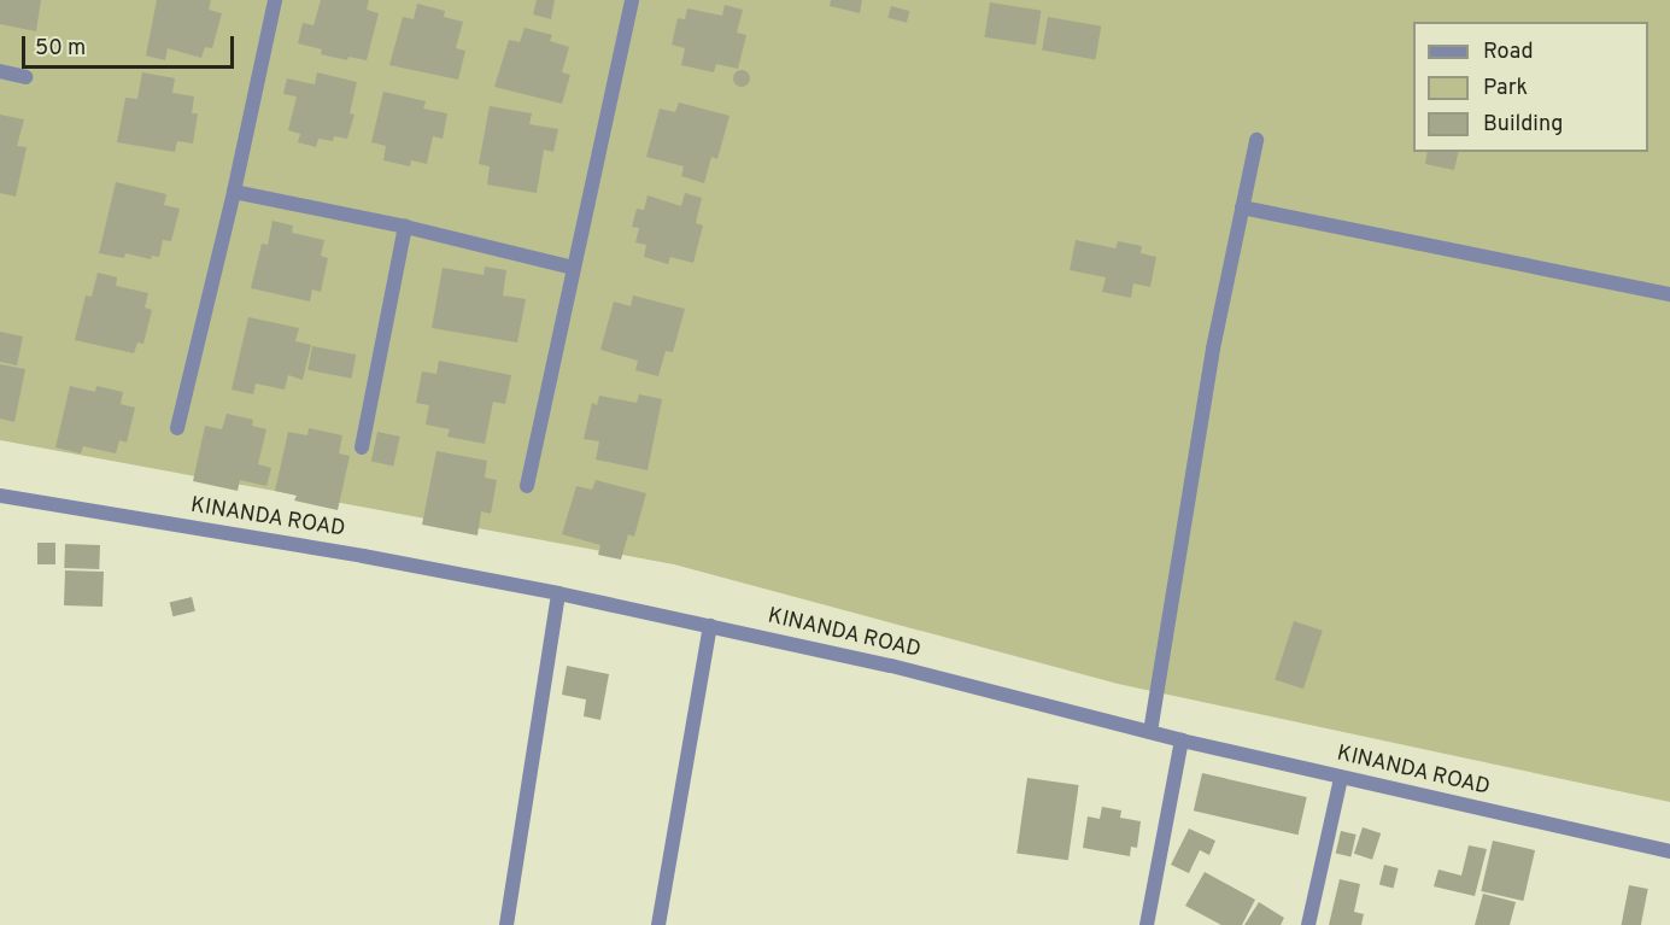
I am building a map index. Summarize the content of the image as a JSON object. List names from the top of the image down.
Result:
{
  "streets": {
    "street": ["KINANDA ROAD"]
  },
  "legend": ["Road", "Park", "Building"],
  "scale_bar": "50 m"
}
